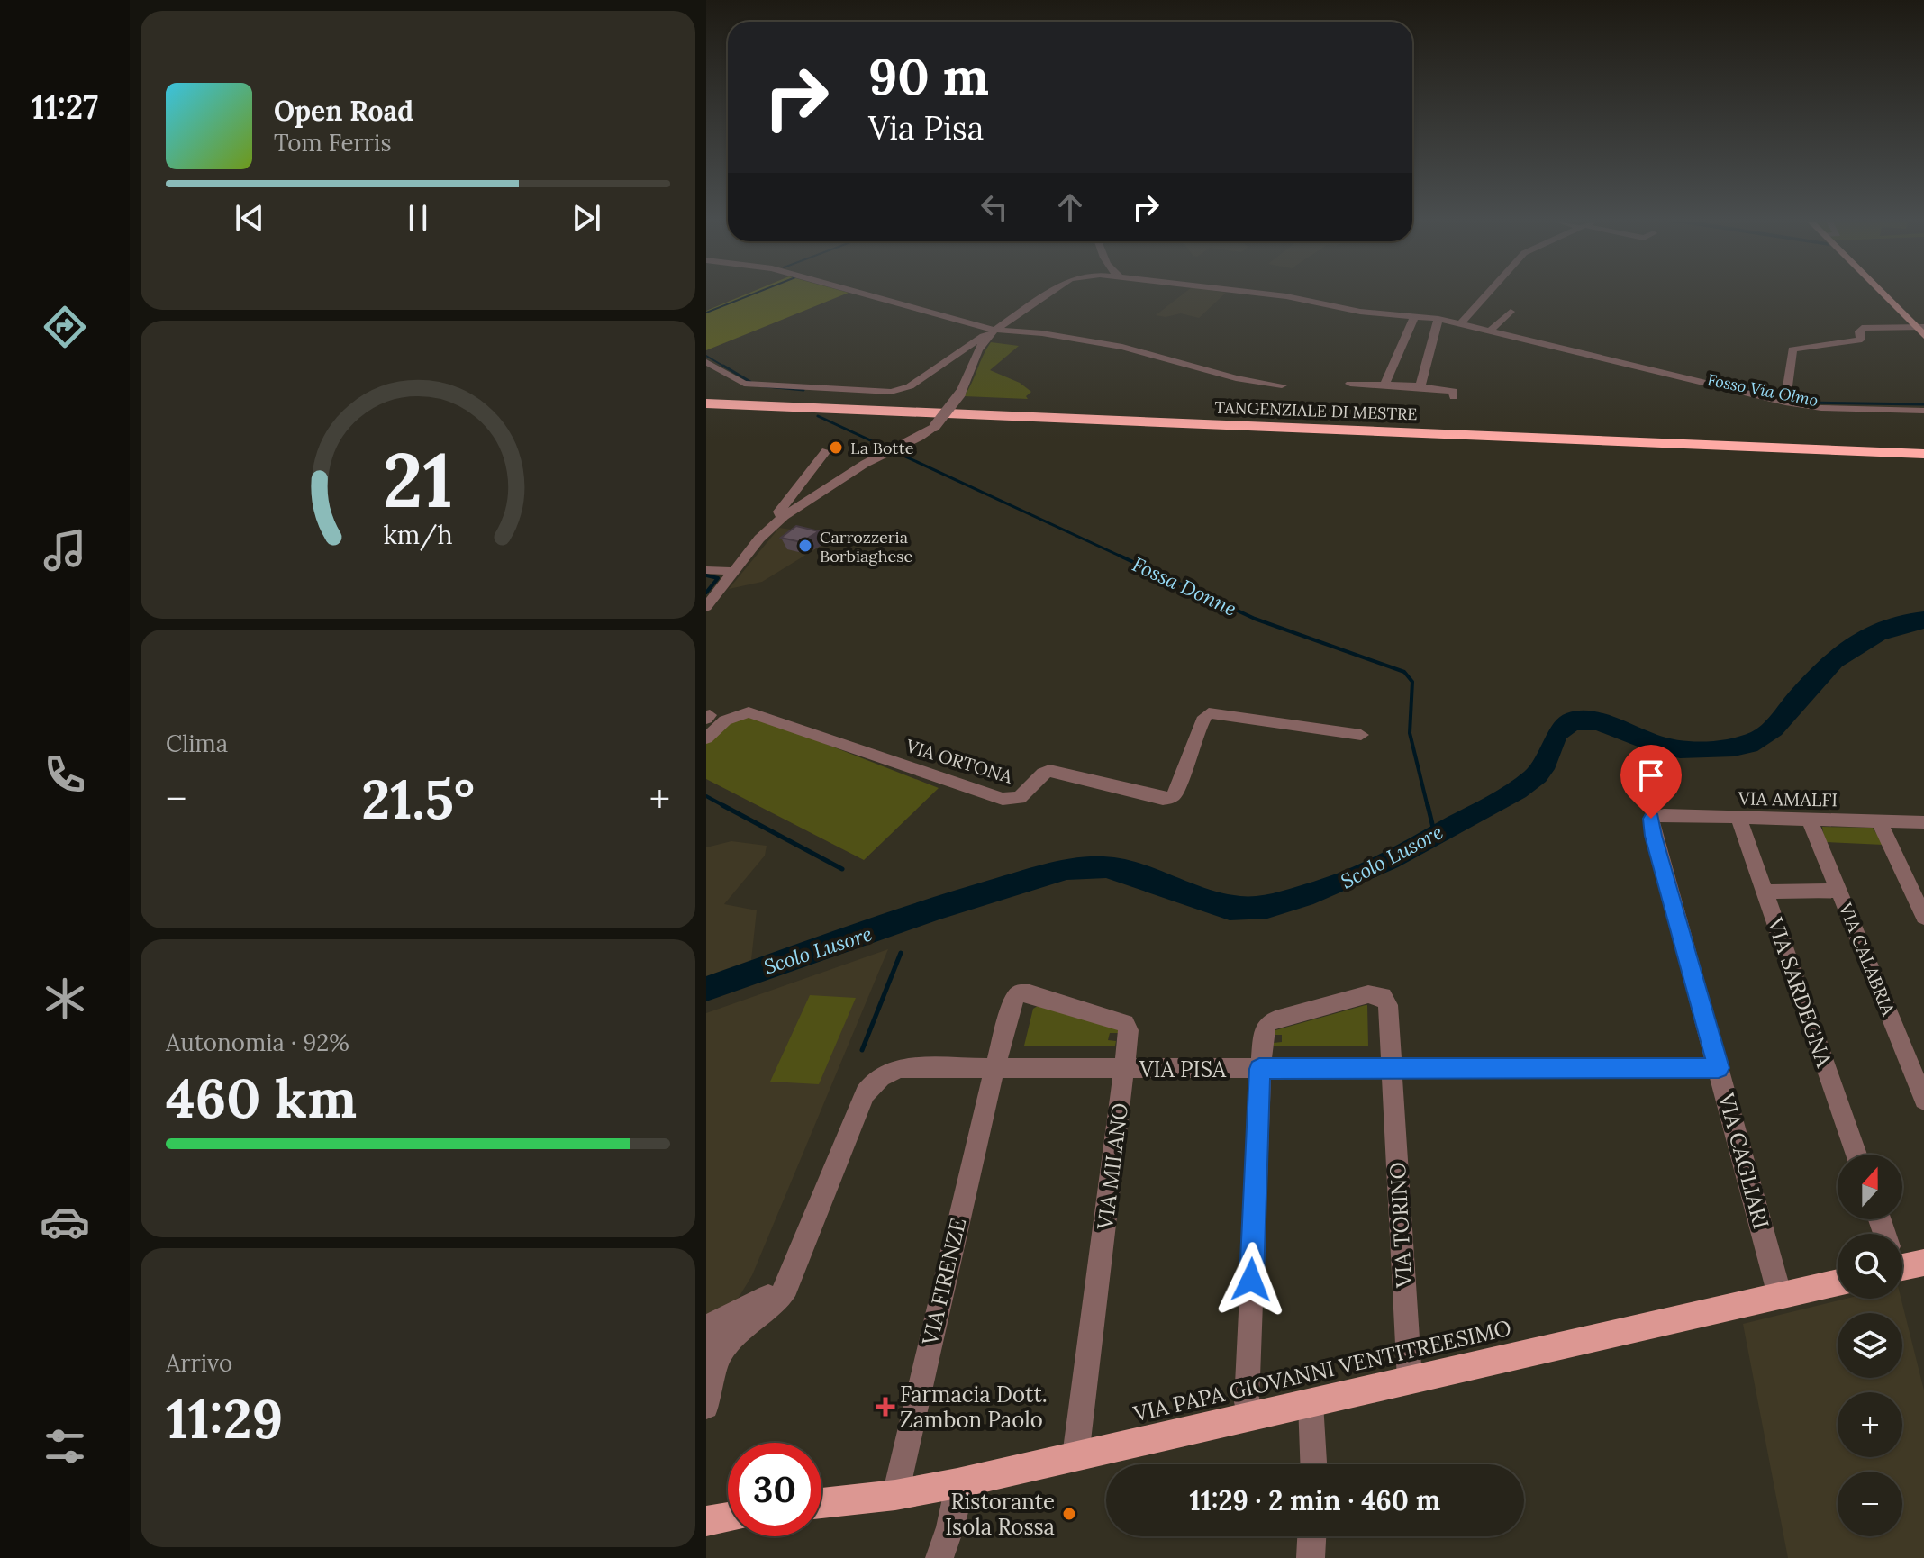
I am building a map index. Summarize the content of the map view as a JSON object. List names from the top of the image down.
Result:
{
  "streets": {
    "highway": ["TANGENZIALE DI MESTRE"],
    "main road": ["VIA PAPA GIOVANNI VENTITREESIMO"],
    "street": [
      "VIA ORTONA",
      "VIA AMALFI",
      "VIA CALABRIA",
      "VIA SARDEGNA",
      "VIA PISA",
      "VIA CAGLIARI",
      "VIA MILANO",
      "VIA TORINO",
      "VIA FIRENZE"
    ]
  },
  "crossings": [
    ["VIA AMALFI", "VIA CALABRIA"],
    ["VIA AMALFI", "VIA SARDEGNA"],
    ["VIA AMALFI", "VIA CAGLIARI"],
    ["VIA PISA", "VIA CAGLIARI"],
    ["VIA PISA", "VIA MILANO"],
    ["VIA PISA", "VIA TORINO"],
    ["VIA PISA", "VIA FIRENZE"],
    ["VIA CAGLIARI", "VIA PAPA GIOVANNI VENTITREESIMO"],
    ["VIA MILANO", "VIA FIRENZE"],
    ["VIA MILANO", "VIA PAPA GIOVANNI VENTITREESIMO"],
    ["VIA TORINO", "VIA PAPA GIOVANNI VENTITREESIMO"],
    ["VIA FIRENZE", "VIA PAPA GIOVANNI VENTITREESIMO"]
  ],
  "water": ["Fosso Via Olmo", "Fossa Donne", "Scolo Lusore"],
  "places": {
    "other": ["La Botte", "Carrozzeria Borbiaghese", "Ristorante Isola Rossa"],
    "health": ["Farmacia Dott. Zambon Paolo"]
  },
  "north": "top",
  "page": {
    "tabs": "11:27",
    "turn": ["90 m", "Via Pisa"],
    "song": ["Open Road", "Tom Ferris"],
    "tile": [
      "Clima",
      ["Autonomia · 92%", "460 km"],
      ["Arrivo", "11:29"]
    ],
    "heat": ["−", "21.5°", "+"],
    "map_buttons": ["+", "−"],
    "limit": "30",
    "trip": "11:29 · 2 min · 460 m",
    "gauge": ["21", "km/h"]
  }
}
